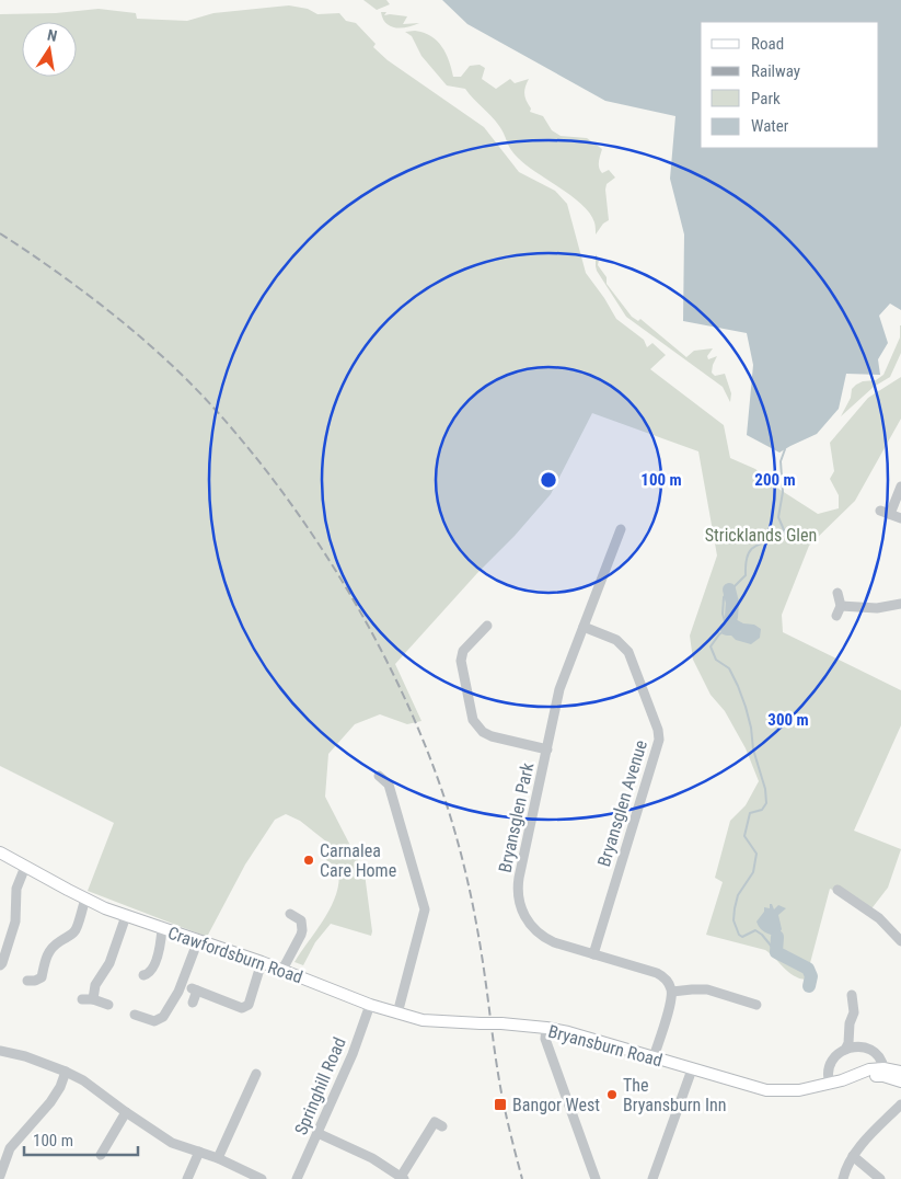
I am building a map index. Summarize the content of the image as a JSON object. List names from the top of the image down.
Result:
{
  "streets": {
    "main road": ["Crawfordsburn Road", "Bryansburn Road"],
    "street": ["Bryansglen Avenue", "Bryansglen Park", "Springhill Road"]
  },
  "crossings": [
    ["Bryansglen Avenue", "Bryansglen Park"],
    ["Crawfordsburn Road", "Bryansburn Road"],
    ["Crawfordsburn Road", "Springhill Road"]
  ],
  "parks": ["Stricklands Glen"],
  "places": {
    "other": ["Carnalea Care Home", "The Bryansburn Inn"],
    "transit": ["Bangor West"]
  },
  "legend": [
    "Road",
    "Railway",
    "Park",
    "Water"
  ],
  "scale_bar": "100 m",
  "north": "top",
  "rings": ["100 m", "200 m", "300 m"]
}
